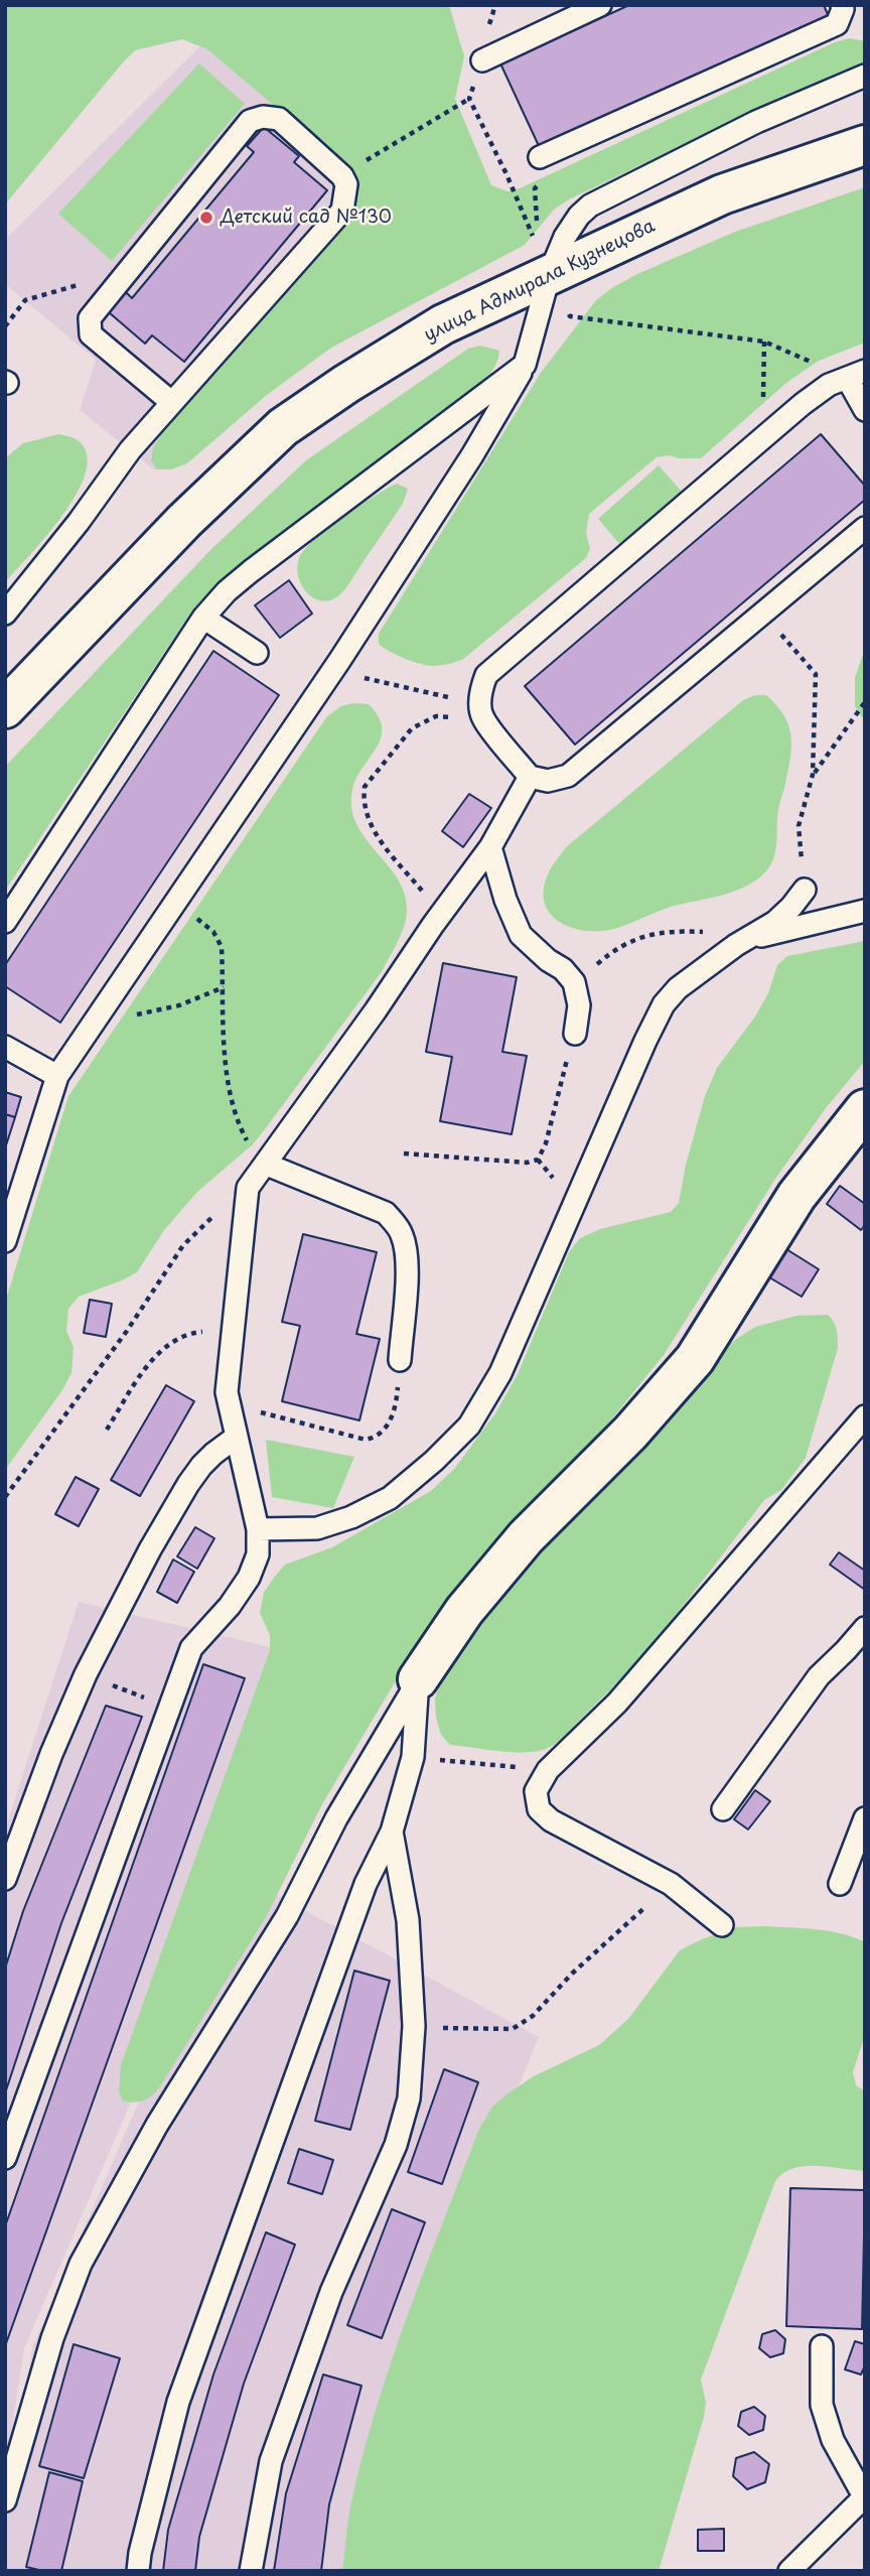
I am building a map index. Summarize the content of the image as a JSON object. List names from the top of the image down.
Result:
{
  "streets": {
    "main road": ["улица Адмирала Кузнецова"]
  },
  "places": ["Детский сад №130"]
}
